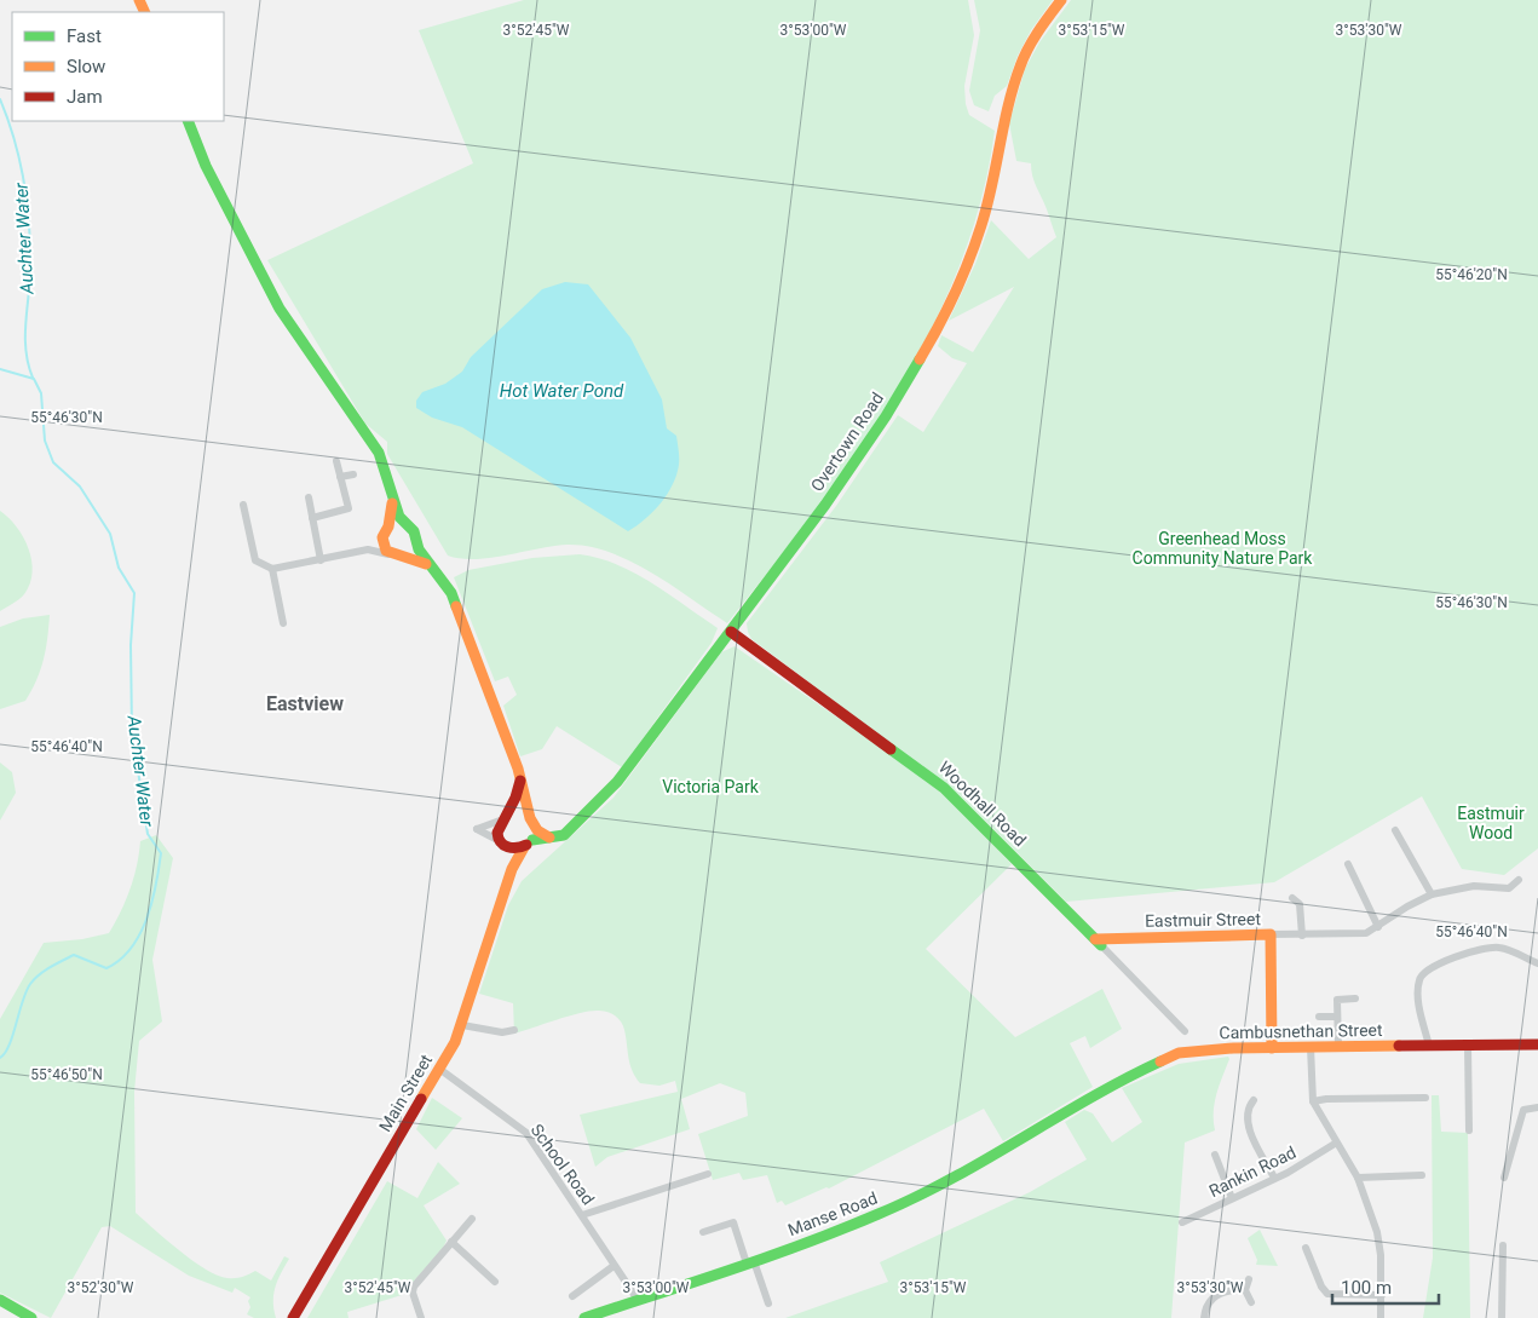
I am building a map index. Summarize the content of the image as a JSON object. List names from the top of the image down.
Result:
{
  "streets": {
    "main road": [
      "Overtown Road",
      "Woodhall Road",
      "Eastmuir Street",
      "Cambusnethan Street",
      "Main Street",
      "Manse Road"
    ],
    "street": ["School Road", "Rankin Road"]
  },
  "crossings": [
    ["Overtown Road", "Woodhall Road"],
    ["Overtown Road", "Main Street"],
    ["Woodhall Road", "Eastmuir Street"],
    ["Eastmuir Street", "Cambusnethan Street"],
    ["Cambusnethan Street", "Manse Road"],
    ["Main Street", "School Road"],
    ["School Road", "Manse Road"]
  ],
  "districts": ["Eastview"],
  "water": ["Auchter Water", "Hot Water Pond"],
  "parks": ["Greenhead Moss Community Nature Park", "Victoria Park", "Eastmuir Wood"],
  "legend": ["Fast", "Slow", "Jam"],
  "scale_bar": "100 m",
  "coordinates": [
    "3°52'45\"W",
    "3°53'00\"W",
    "3°53'15\"W",
    "3°53'30\"W",
    "55°46'20\"N",
    "55°46'30\"N",
    "55°46'40\"N",
    "55°46'50\"N",
    "3°52'30\"W"
  ]
}
